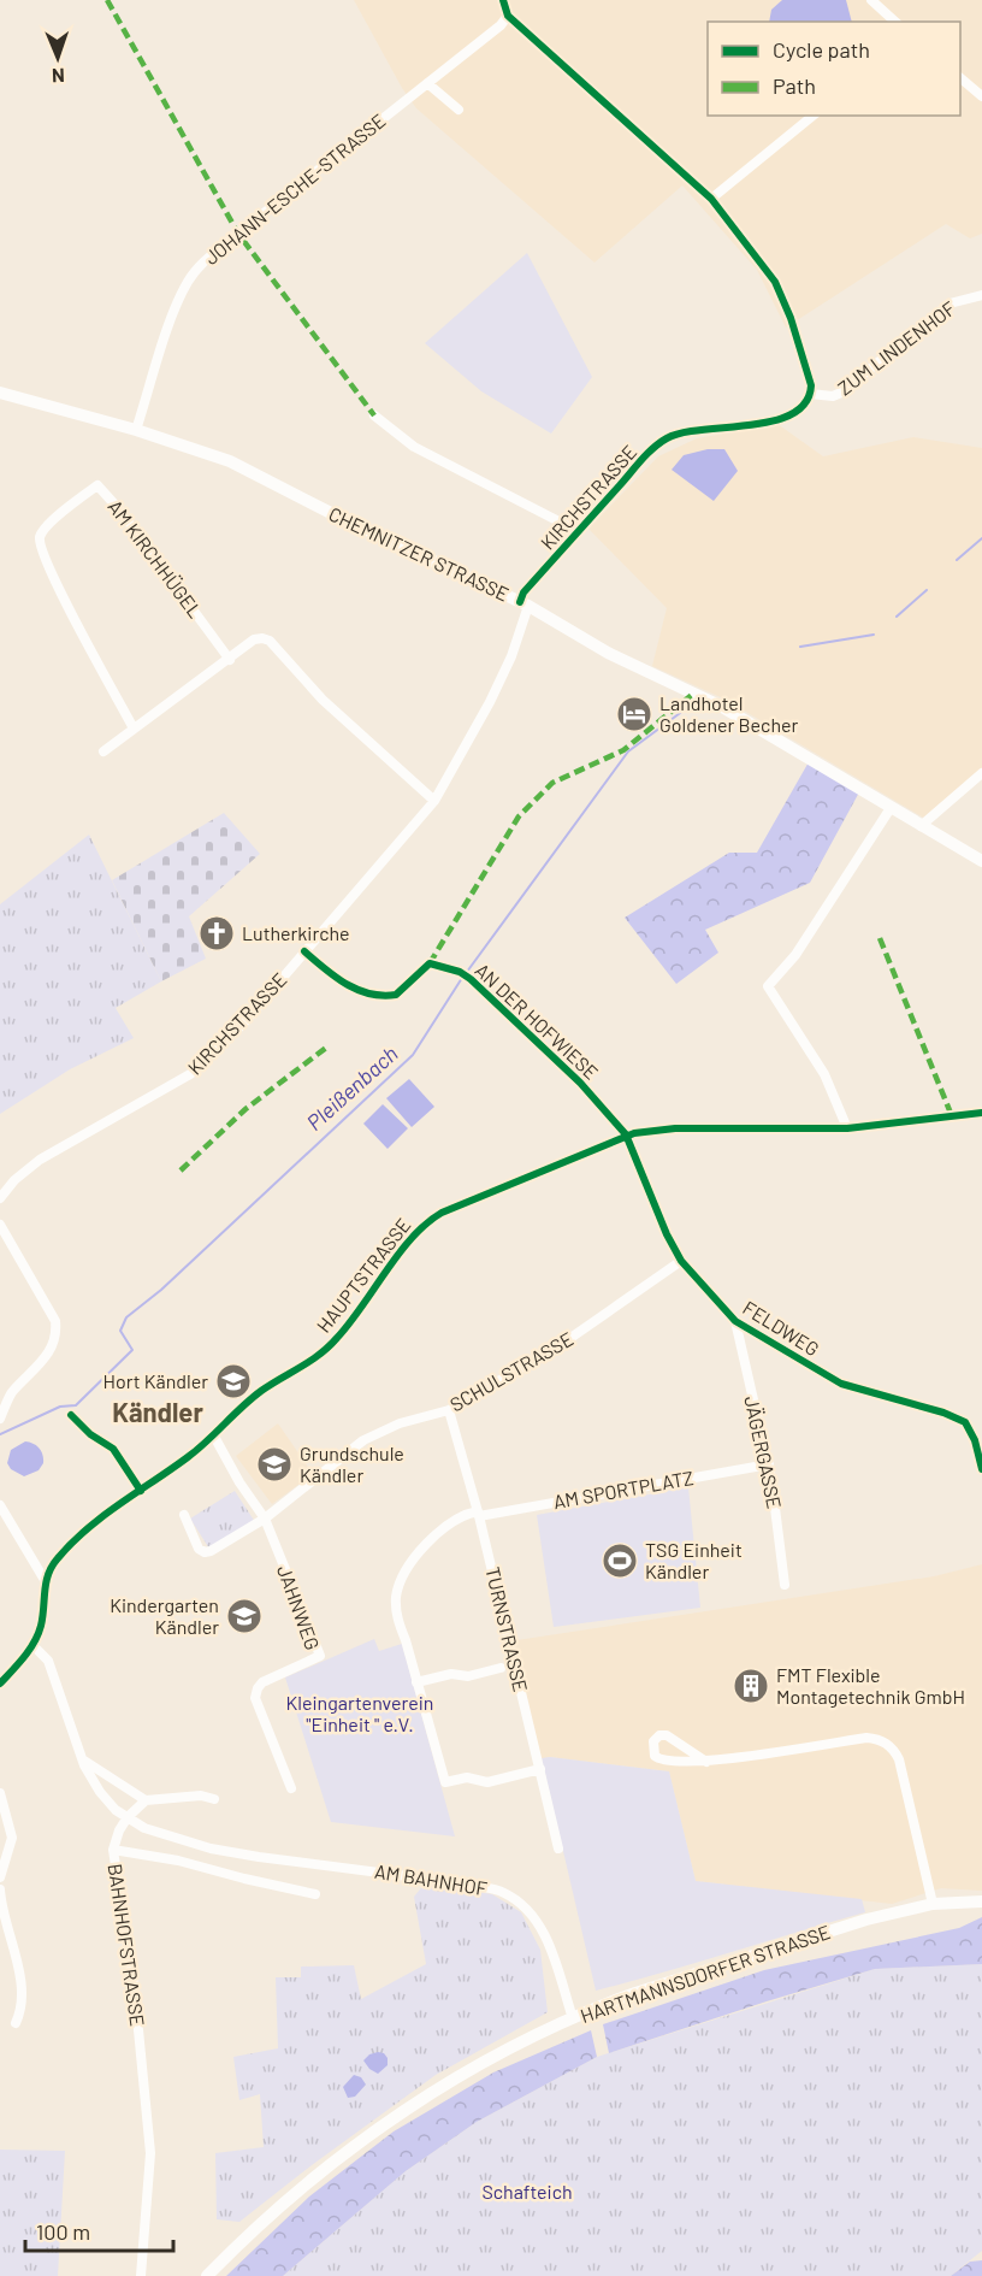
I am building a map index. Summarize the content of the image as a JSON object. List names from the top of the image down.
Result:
{
  "streets": {
    "main road": ["CHEMNITZER STRASSE", "HARTMANNSDORFER STRASSE"],
    "street": [
      "JOHANN-ESCHE-STRASSE",
      "ZUM LINDENHOF",
      "KIRCHSTRASSE",
      "AM KIRCHHÜGEL",
      "AN DER HOFWIESE",
      "HAUPTSTRASSE",
      "FELDWEG",
      "SCHULSTRASSE",
      "JÄGERGASSE",
      "AM SPORTPLATZ",
      "JAHNWEG",
      "TURNSTRASSE",
      "AM BAHNHOF",
      "BAHNHOFSTRASSE"
    ]
  },
  "crossings": [
    ["JOHANN-ESCHE-STRASSE", "CHEMNITZER STRASSE"],
    ["ZUM LINDENHOF", "KIRCHSTRASSE"],
    ["KIRCHSTRASSE", "CHEMNITZER STRASSE"],
    ["KIRCHSTRASSE", "AN DER HOFWIESE"],
    ["AN DER HOFWIESE", "HAUPTSTRASSE"],
    ["AN DER HOFWIESE", "FELDWEG"],
    ["HAUPTSTRASSE", "FELDWEG"],
    ["FELDWEG", "SCHULSTRASSE"],
    ["FELDWEG", "JÄGERGASSE"],
    ["SCHULSTRASSE", "JAHNWEG"],
    ["SCHULSTRASSE", "TURNSTRASSE"],
    ["JÄGERGASSE", "AM SPORTPLATZ"],
    ["AM SPORTPLATZ", "TURNSTRASSE"],
    ["AM BAHNHOF", "BAHNHOFSTRASSE"],
    ["AM BAHNHOF", "HARTMANNSDORFER STRASSE"]
  ],
  "districts": ["Kändler"],
  "water": ["Pleißenbach"],
  "parks": ["Kleingartenverein \"Einheit \" e.V.", "Schafteich"],
  "places": {
    "hotel": ["Landhotel Goldener Becher"],
    "church": ["Lutherkirche"],
    "school or university": ["Hort Kändler", "Grundschule Kändler", "Kindergarten Kändler"],
    "sports": ["TSG Einheit Kändler"],
    "building": ["FMT Flexible Montagetechnik GmbH"]
  },
  "legend": ["Cycle path", "Path"],
  "scale_bar": "100 m",
  "north": "bottom"
}
